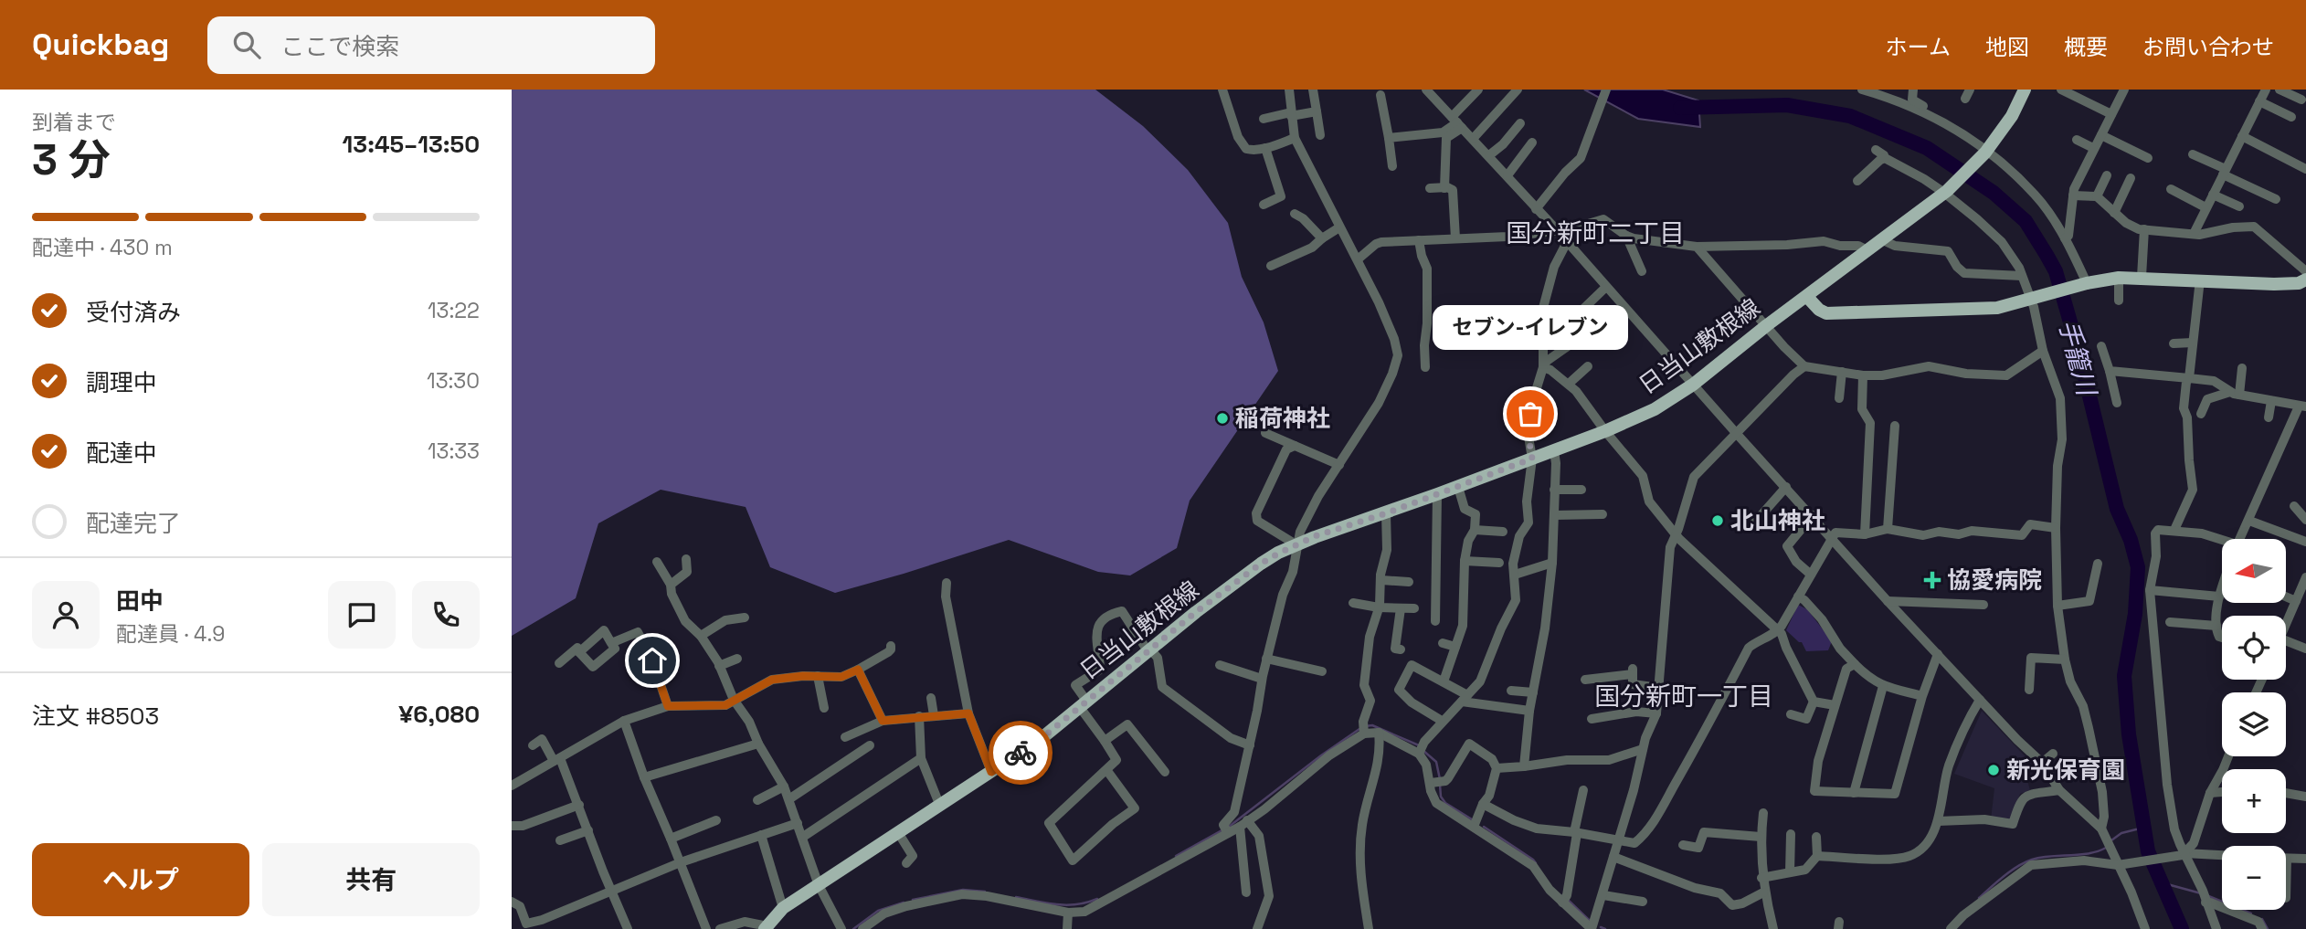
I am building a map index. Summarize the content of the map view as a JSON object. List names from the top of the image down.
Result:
{
  "streets": {
    "main road": ["日当山敷根線"]
  },
  "districts": ["国分新町二丁目", "国分新町一丁目"],
  "water": ["手籠川"],
  "places": {
    "other": [
      "セブン-イレブン",
      "稲荷神社",
      "北山神社",
      "新光保育園"
    ],
    "health": ["協愛病院"]
  },
  "north": "left",
  "page": {
    "header": "Quickbag",
    "search": "ここで検索",
    "nav": [
      "ホーム",
      "地図",
      "概要",
      "お問い合わせ"
    ],
    "heading": ["3 分", "到着まで", "13:45–13:50"],
    "panel": [
      "田中",
      "配達員 · 4.9",
      "注文 #8503",
      "¥6,080"
    ],
    "bar": "配達中 · 430 m",
    "list": [
      ["受付済み", "13:22"],
      ["調理中", "13:30"],
      ["配達中", "13:33"],
      "配達完了"
    ],
    "bubble": "セブン-イレブン",
    "map_buttons": ["+", "−"],
    "buttons": ["ヘルプ", "共有"]
  }
}
